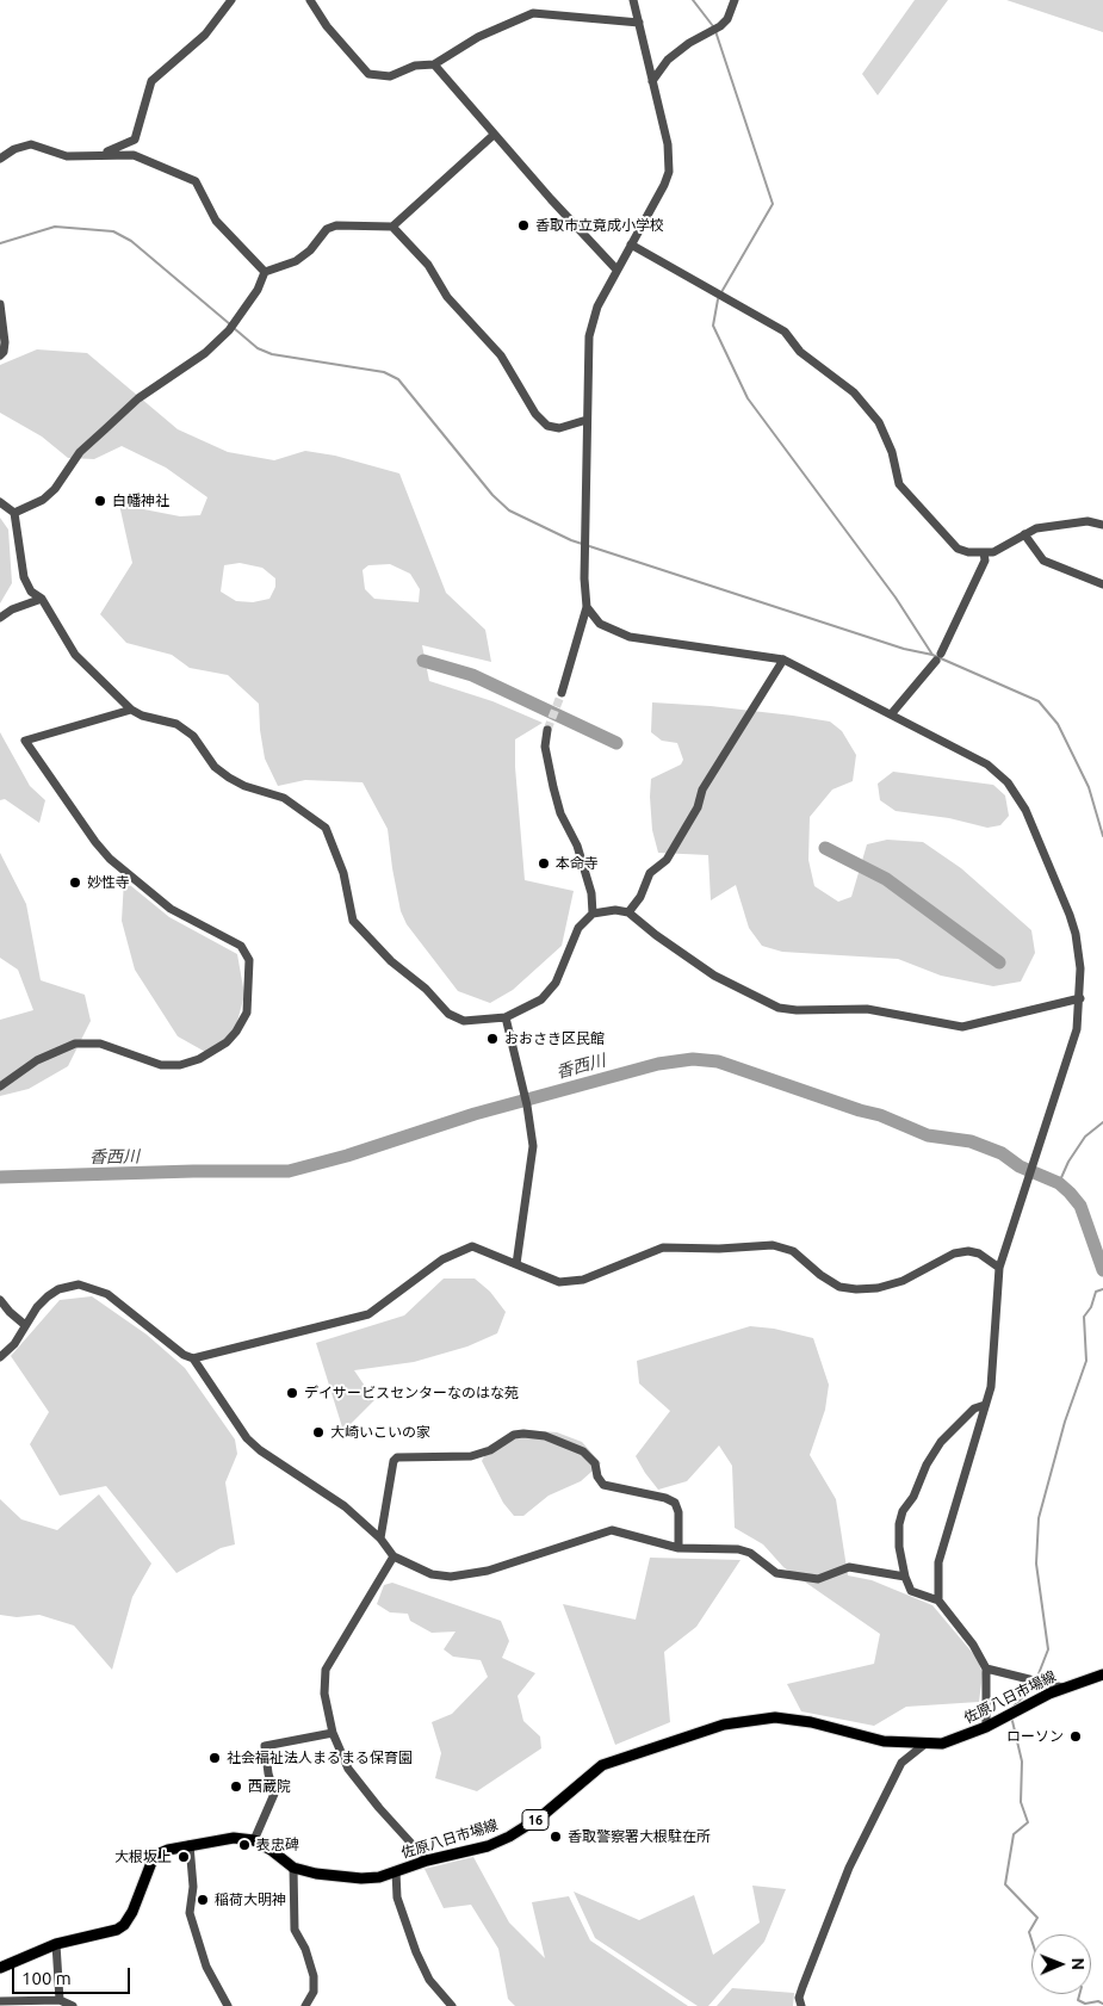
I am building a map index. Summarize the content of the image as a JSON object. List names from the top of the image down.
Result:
{
  "streets": {
    "main road": ["佐原八日市場線", "16"]
  },
  "water": ["香西川"],
  "places": [
    "香取市立竟成小学校",
    "白幡神社",
    "本命寺",
    "妙性寺",
    "おおさき区民館",
    "デイサービスセンターなのはな苑",
    "大崎いこいの家",
    "ローソン",
    "社会福祉法人まるまる保育園",
    "西蔵院",
    "香取警察署大根駐在所",
    "表忠碑",
    "大根坂上",
    "稲荷大明神"
  ],
  "scale_bar": "100 m",
  "north": "right"
}
